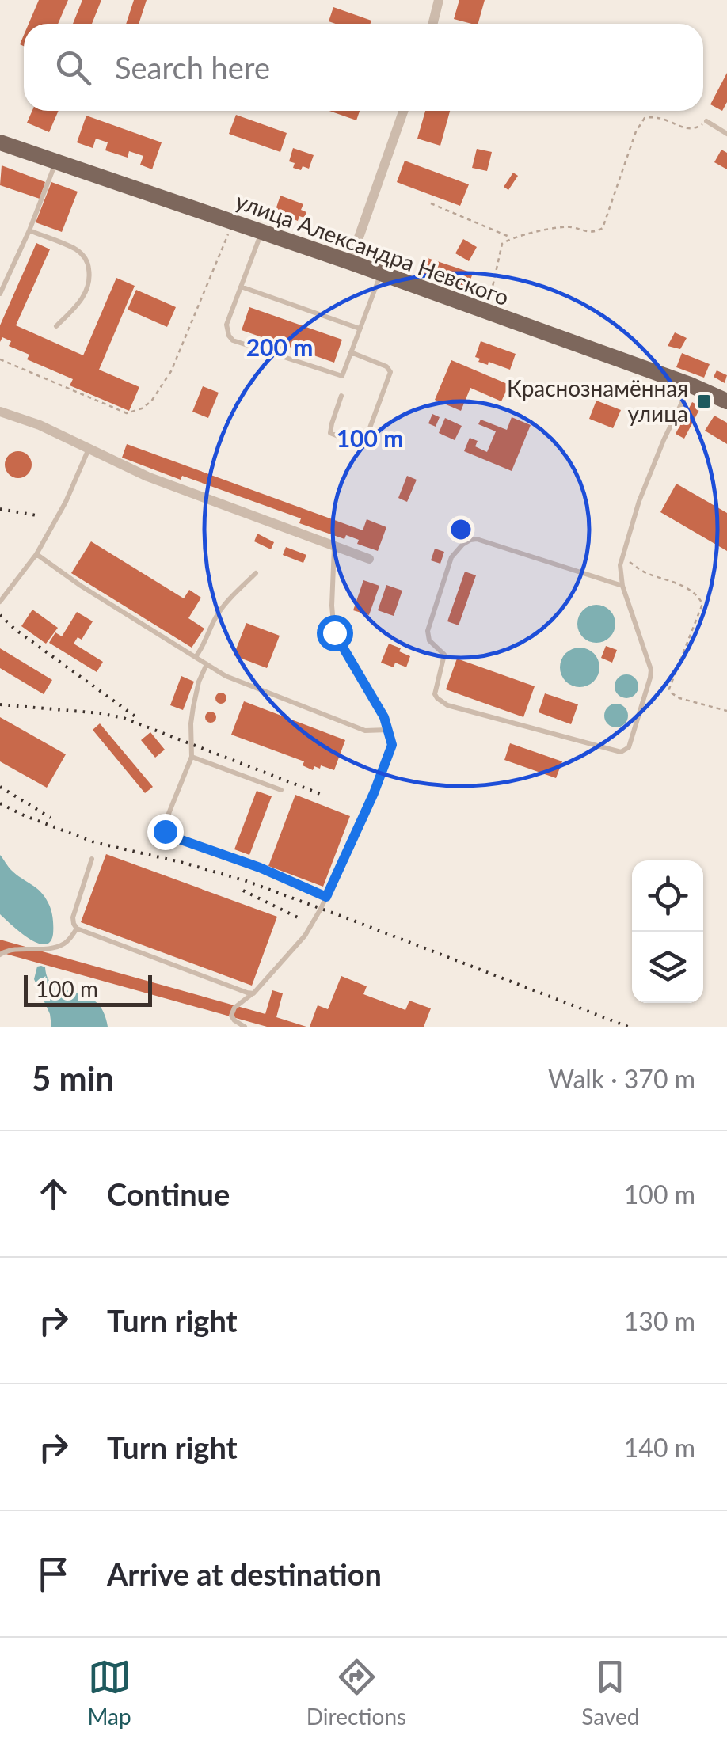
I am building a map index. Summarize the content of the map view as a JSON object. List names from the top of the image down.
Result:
{
  "streets": {
    "main road": ["улица Александра Невского"]
  },
  "places": {
    "transit": ["Краснознамённая улица"]
  },
  "scale_bar": "100 m",
  "page": {
    "search": "Search here",
    "scale": "100 m",
    "heading": ["5 min", "Walk · 370 m"],
    "list": [
      ["Continue", "100 m"],
      ["Turn right", "130 m"],
      ["Turn right", "140 m"],
      "Arrive at destination"
    ],
    "nav": ["Map", "Directions", "Saved"]
  },
  "rings": ["200 m", "100 m"]
}
